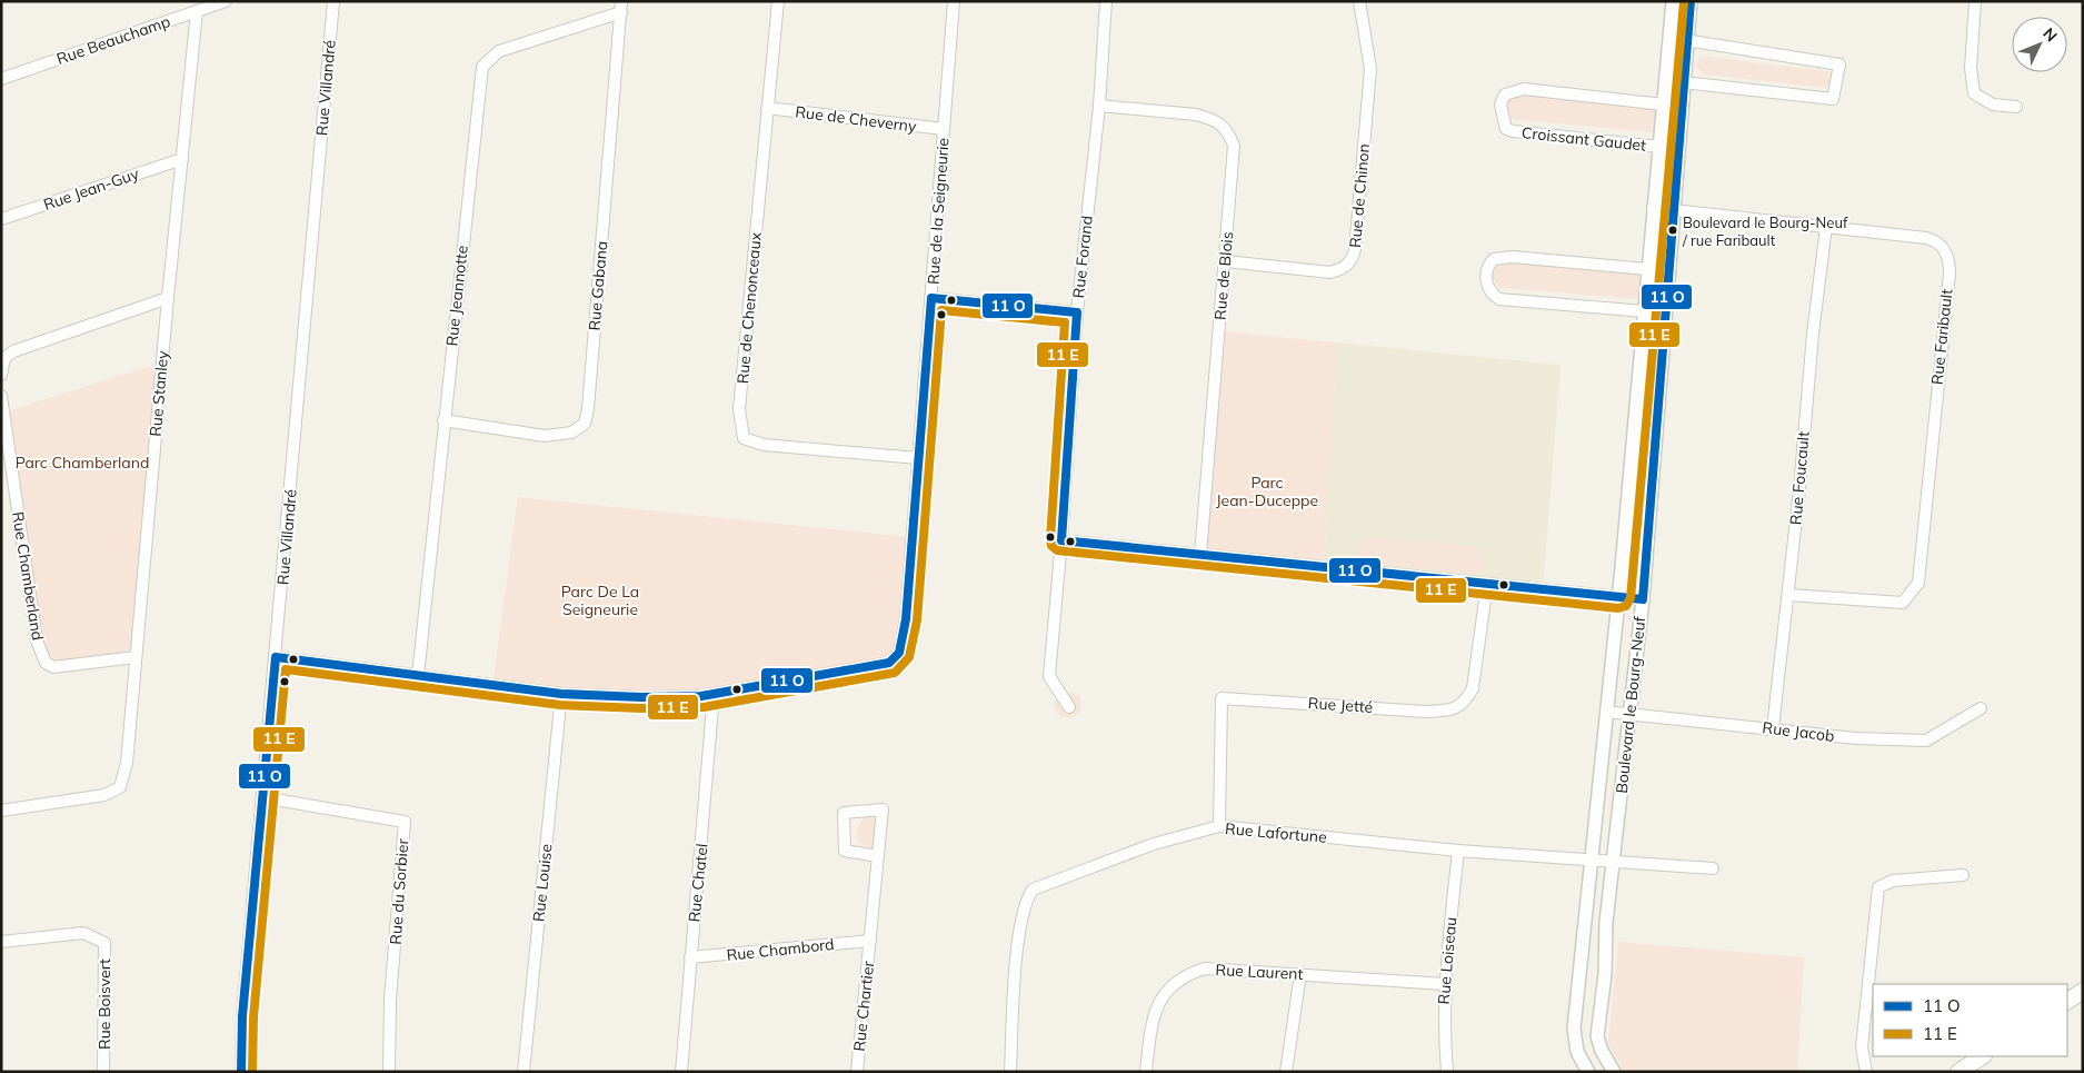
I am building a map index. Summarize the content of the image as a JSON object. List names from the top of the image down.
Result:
{
  "streets": {
    "street": [
      "Rue Beauchamp",
      "Rue Villandré",
      "Rue de Cheverny",
      "Croissant Gaudet",
      "Rue Jean-Guy",
      "Rue de Chinon",
      "Rue de la Seigneurie",
      "Rue Forand",
      "Rue de Blois",
      "Rue Gabana",
      "Rue Jeannotte",
      "Rue de Chenonceaux",
      "Rue Faribault",
      "Rue Stanley",
      "Rue Foucault",
      "Rue Chamberland",
      "Rue Jetté",
      "Boulevard le Bourg-Neuf",
      "Rue Jacob",
      "Rue Lafortune",
      "Rue Louise",
      "Rue Chatel",
      "Rue du Sorbier",
      "Rue Chambord",
      "Rue Loiseau",
      "Rue Laurent",
      "Rue Boisvert",
      "Rue Chartier"
    ]
  },
  "crossings": [
    ["Rue Beauchamp", "Rue Stanley"],
    ["Rue Villandré", "Rue de la Seigneurie"],
    ["Rue Villandré", "Rue du Sorbier"],
    ["Rue de Cheverny", "Rue de la Seigneurie"],
    ["Rue de Cheverny", "Rue de Chenonceaux"],
    ["Croissant Gaudet", "Boulevard le Bourg-Neuf"],
    ["Rue Jean-Guy", "Rue Stanley"],
    ["Rue de Chinon", "Rue de Blois"],
    ["Rue de la Seigneurie", "Rue Jeannotte"],
    ["Rue de la Seigneurie", "Rue de Chenonceaux"],
    ["Rue de la Seigneurie", "Rue Louise"],
    ["Rue de la Seigneurie", "Rue Chatel"],
    ["Rue Forand", "Rue de Blois"],
    ["Rue Gabana", "Rue Jeannotte"],
    ["Rue Faribault", "Rue Foucault"],
    ["Rue Faribault", "Boulevard le Bourg-Neuf"],
    ["Rue Stanley", "Rue Chamberland"],
    ["Rue Foucault", "Rue Jacob"],
    ["Rue Jetté", "Rue Lafortune"],
    ["Boulevard le Bourg-Neuf", "Rue Jacob"],
    ["Boulevard le Bourg-Neuf", "Rue Lafortune"],
    ["Rue Lafortune", "Rue Loiseau"],
    ["Rue Chatel", "Rue Chambord"],
    ["Rue Chambord", "Rue Chartier"],
    ["Rue Loiseau", "Rue Laurent"]
  ],
  "parks": ["Parc Chamberland", "Parc Jean-Duceppe", "Parc De La Seigneurie"],
  "places": ["Boulevard le Bourg-Neuf / rue Faribault"],
  "legend": ["11 O", "11 E"],
  "north": "top right"
}
